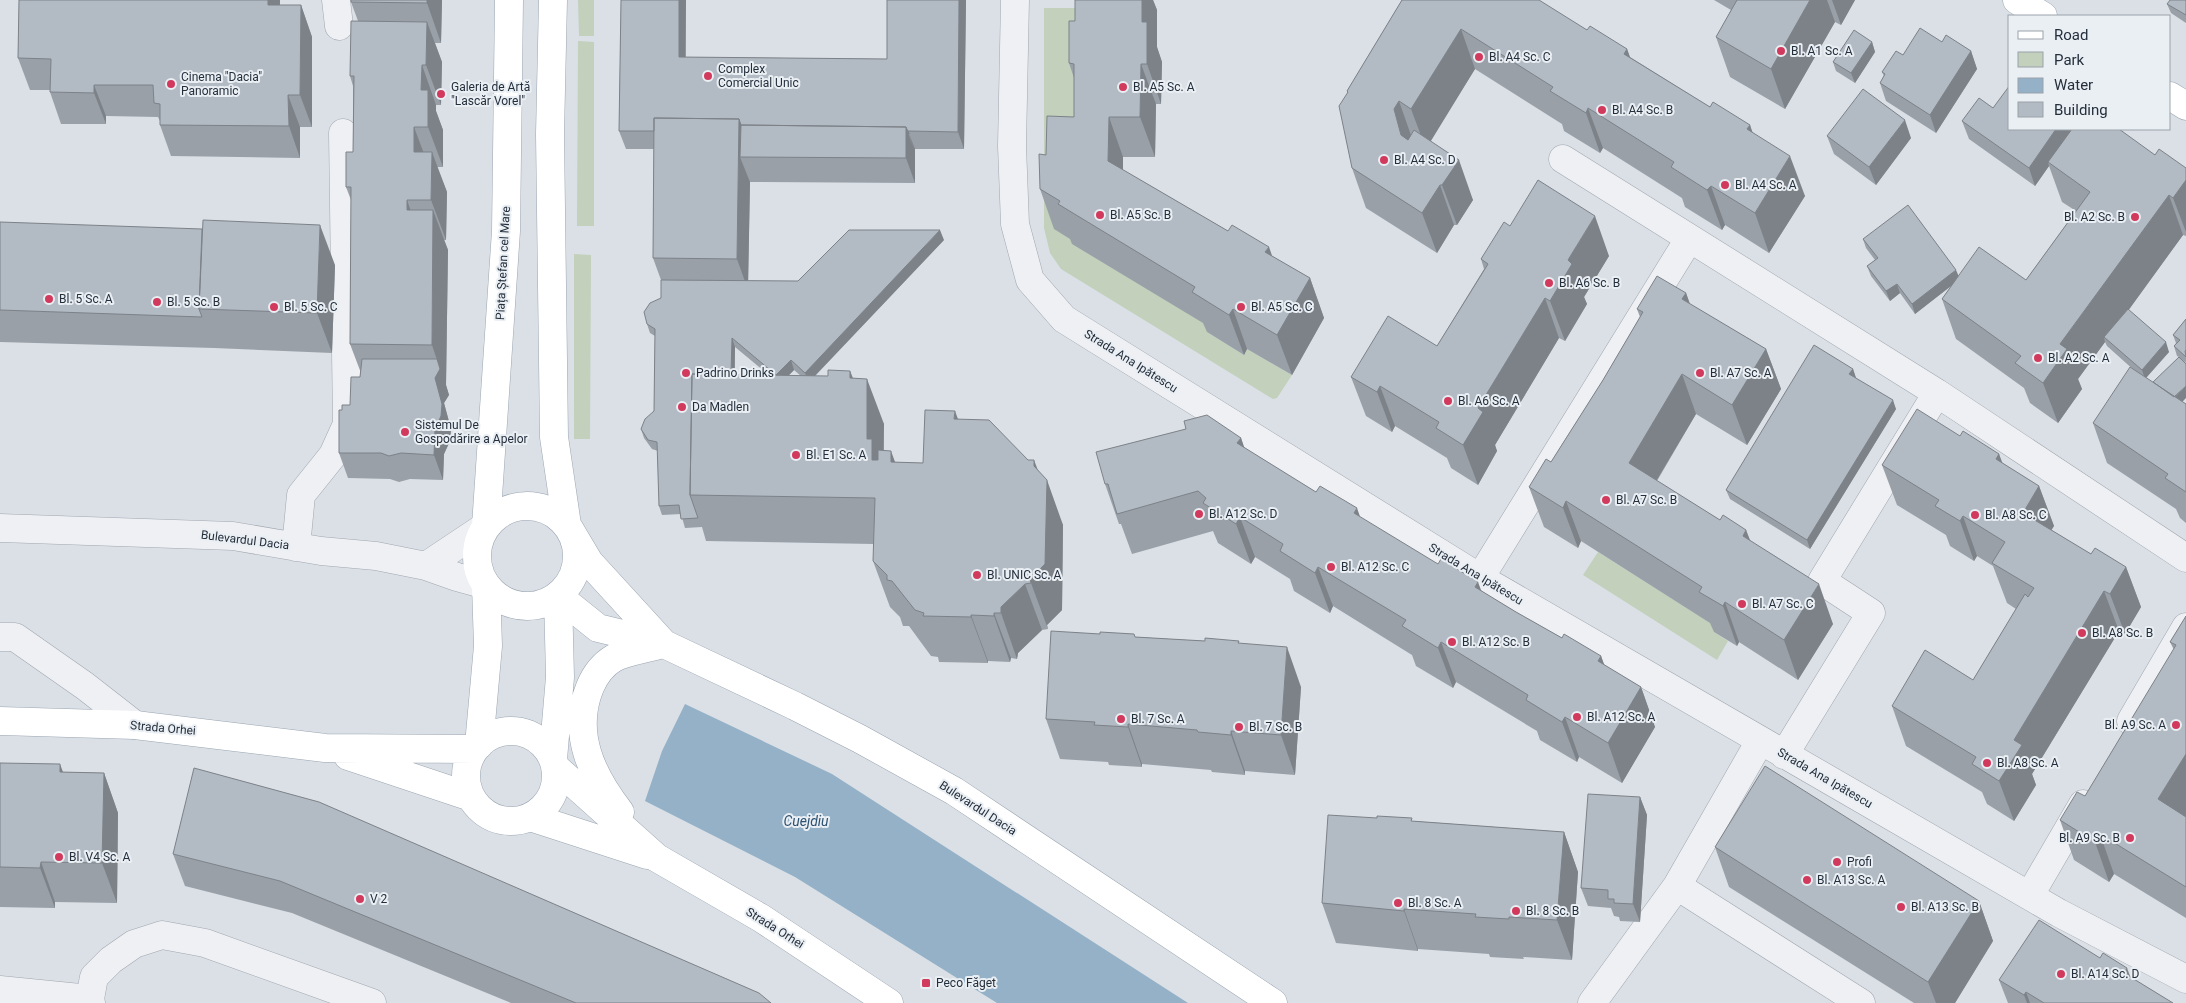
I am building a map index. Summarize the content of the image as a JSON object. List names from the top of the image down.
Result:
{
  "streets": {
    "main road": ["Piața Ștefan cel Mare", "Bulevardul Dacia", "Strada Orhei"],
    "street": ["Strada Ana Ipătescu"]
  },
  "crossings": [
    ["Piața Ștefan cel Mare", "Bulevardul Dacia"]
  ],
  "water": ["Cuejdiu"],
  "places": {
    "other": [
      "Bl. A1 Sc. A",
      "Bl. A4 Sc. C",
      "Complex Comercial Unic",
      "Cinema \"Dacia\" Panoramic",
      "Bl. A5 Sc. A",
      "Galeria de Artă \"Lascăr Vorel\"",
      "Bl. A4 Sc. B",
      "Bl. A4 Sc. D",
      "Bl. A4 Sc. A",
      "Bl. A5 Sc. B",
      "Bl. A2 Sc. B",
      "Bl. A6 Sc. B",
      "Bl. 5 Sc. A",
      "Bl. 5 Sc. B",
      "Bl. 5 Sc. C",
      "Bl. A5 Sc. C",
      "Bl. A2 Sc. A",
      "Padrino Drinks",
      "Bl. A7 Sc. A",
      "Bl. A6 Sc. A",
      "Da Madlen",
      "Sistemul De Gospodărire a Apelor",
      "Bl. E1 Sc. A",
      "Bl. A7 Sc. B",
      "Bl. A12 Sc. D",
      "Bl. A8 Sc. C",
      "Bl. A12 Sc. C",
      "Bl. UNIC Sc. A",
      "Bl. A7 Sc. C",
      "Bl. A8 Sc. B",
      "Bl. A12 Sc. B",
      "Bl. A12 Sc. A",
      "Bl. 7 Sc. A",
      "Bl. A9 Sc. A",
      "Bl. 7 Sc. B",
      "Bl. A8 Sc. A",
      "Bl. A9 Sc. B",
      "Bl. V4 Sc. A",
      "Profi",
      "Bl. A13 Sc. A",
      "V 2",
      "Bl. 8 Sc. A",
      "Bl. A13 Sc. B",
      "Bl. 8 Sc. B",
      "Bl. A14 Sc. D"
    ],
    "transit": ["Peco Făget"]
  },
  "legend": [
    "Road",
    "Park",
    "Water",
    "Building"
  ]
}
